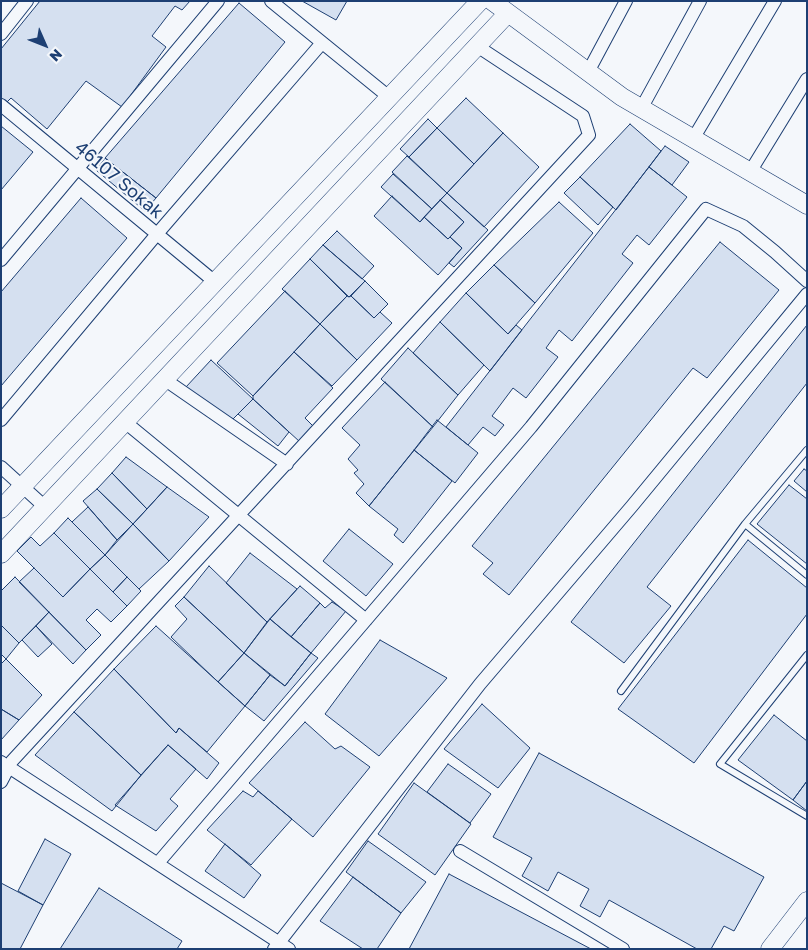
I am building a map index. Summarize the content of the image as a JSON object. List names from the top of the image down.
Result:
{
  "streets": {
    "street": ["46107 Sokak"]
  },
  "north": "bottom right"
}
